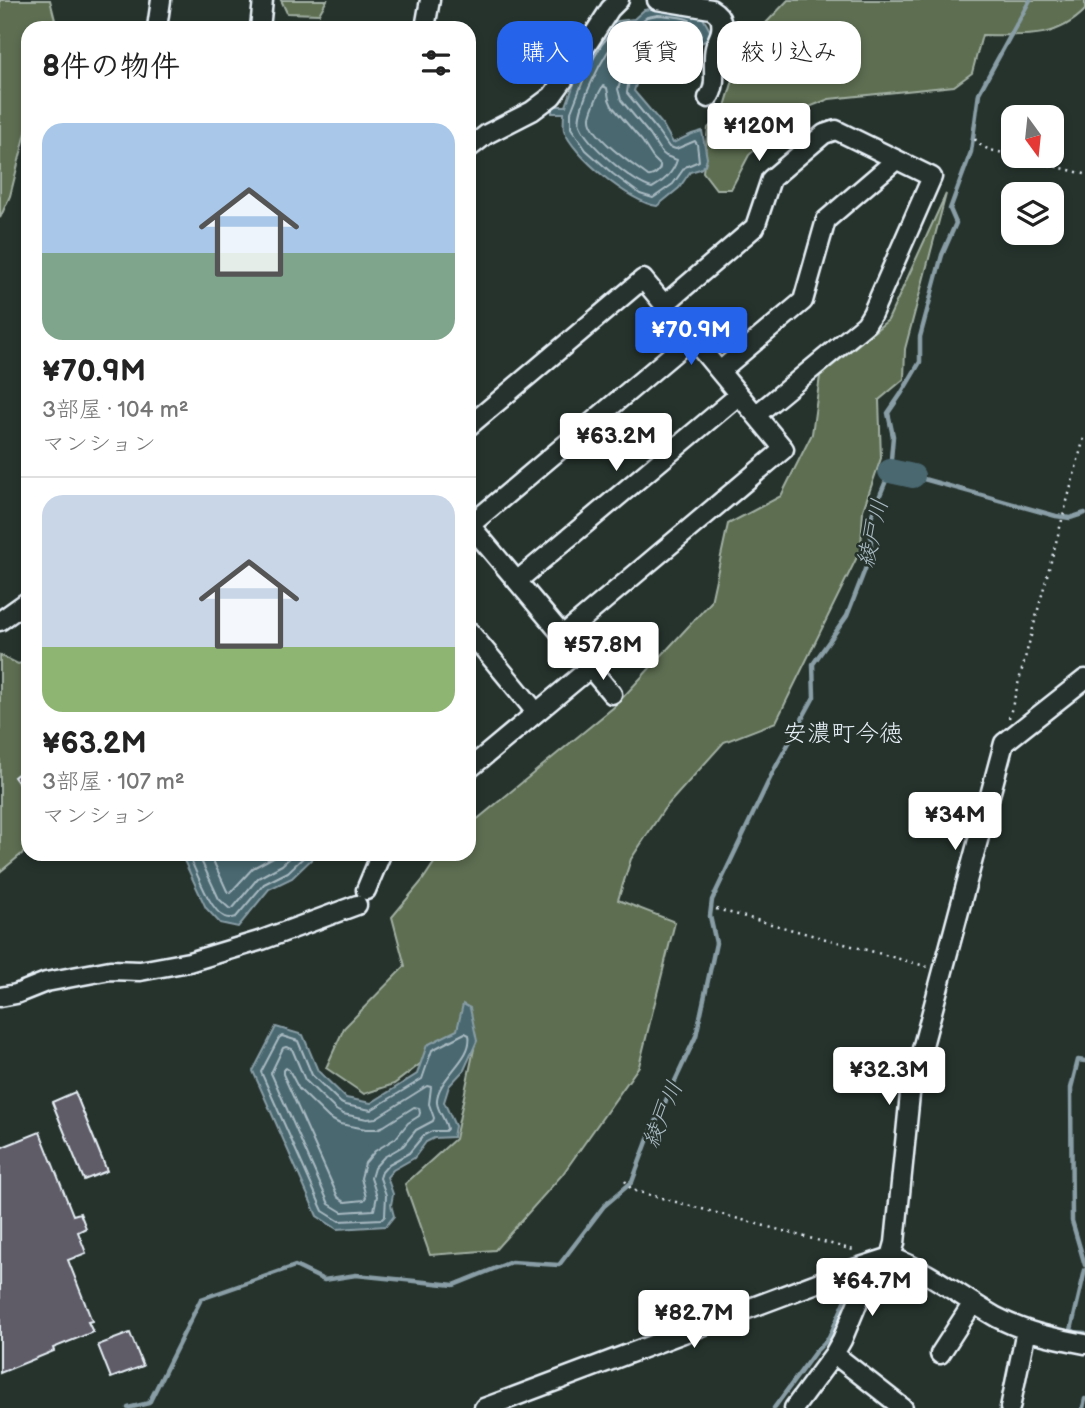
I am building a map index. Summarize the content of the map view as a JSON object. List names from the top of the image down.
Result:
{
  "districts": ["安濃町今徳"],
  "water": ["綾戸川"],
  "north": "bottom",
  "page": {
    "chip": ["購入", "賃貸", "絞り込み"],
    "heading": "8件の物件",
    "price": [
      "¥120M",
      "¥70.9M",
      "¥63.2M",
      "¥57.8M",
      "¥34M",
      "¥32.3M",
      "¥64.7M",
      "¥82.7M"
    ],
    "list": [
      {
        "name": "¥70.9M",
        "note": "3部屋 · 104 m² · マンション"
      },
      {
        "name": "¥63.2M",
        "note": "3部屋 · 107 m² · マンション"
      }
    ]
  }
}
